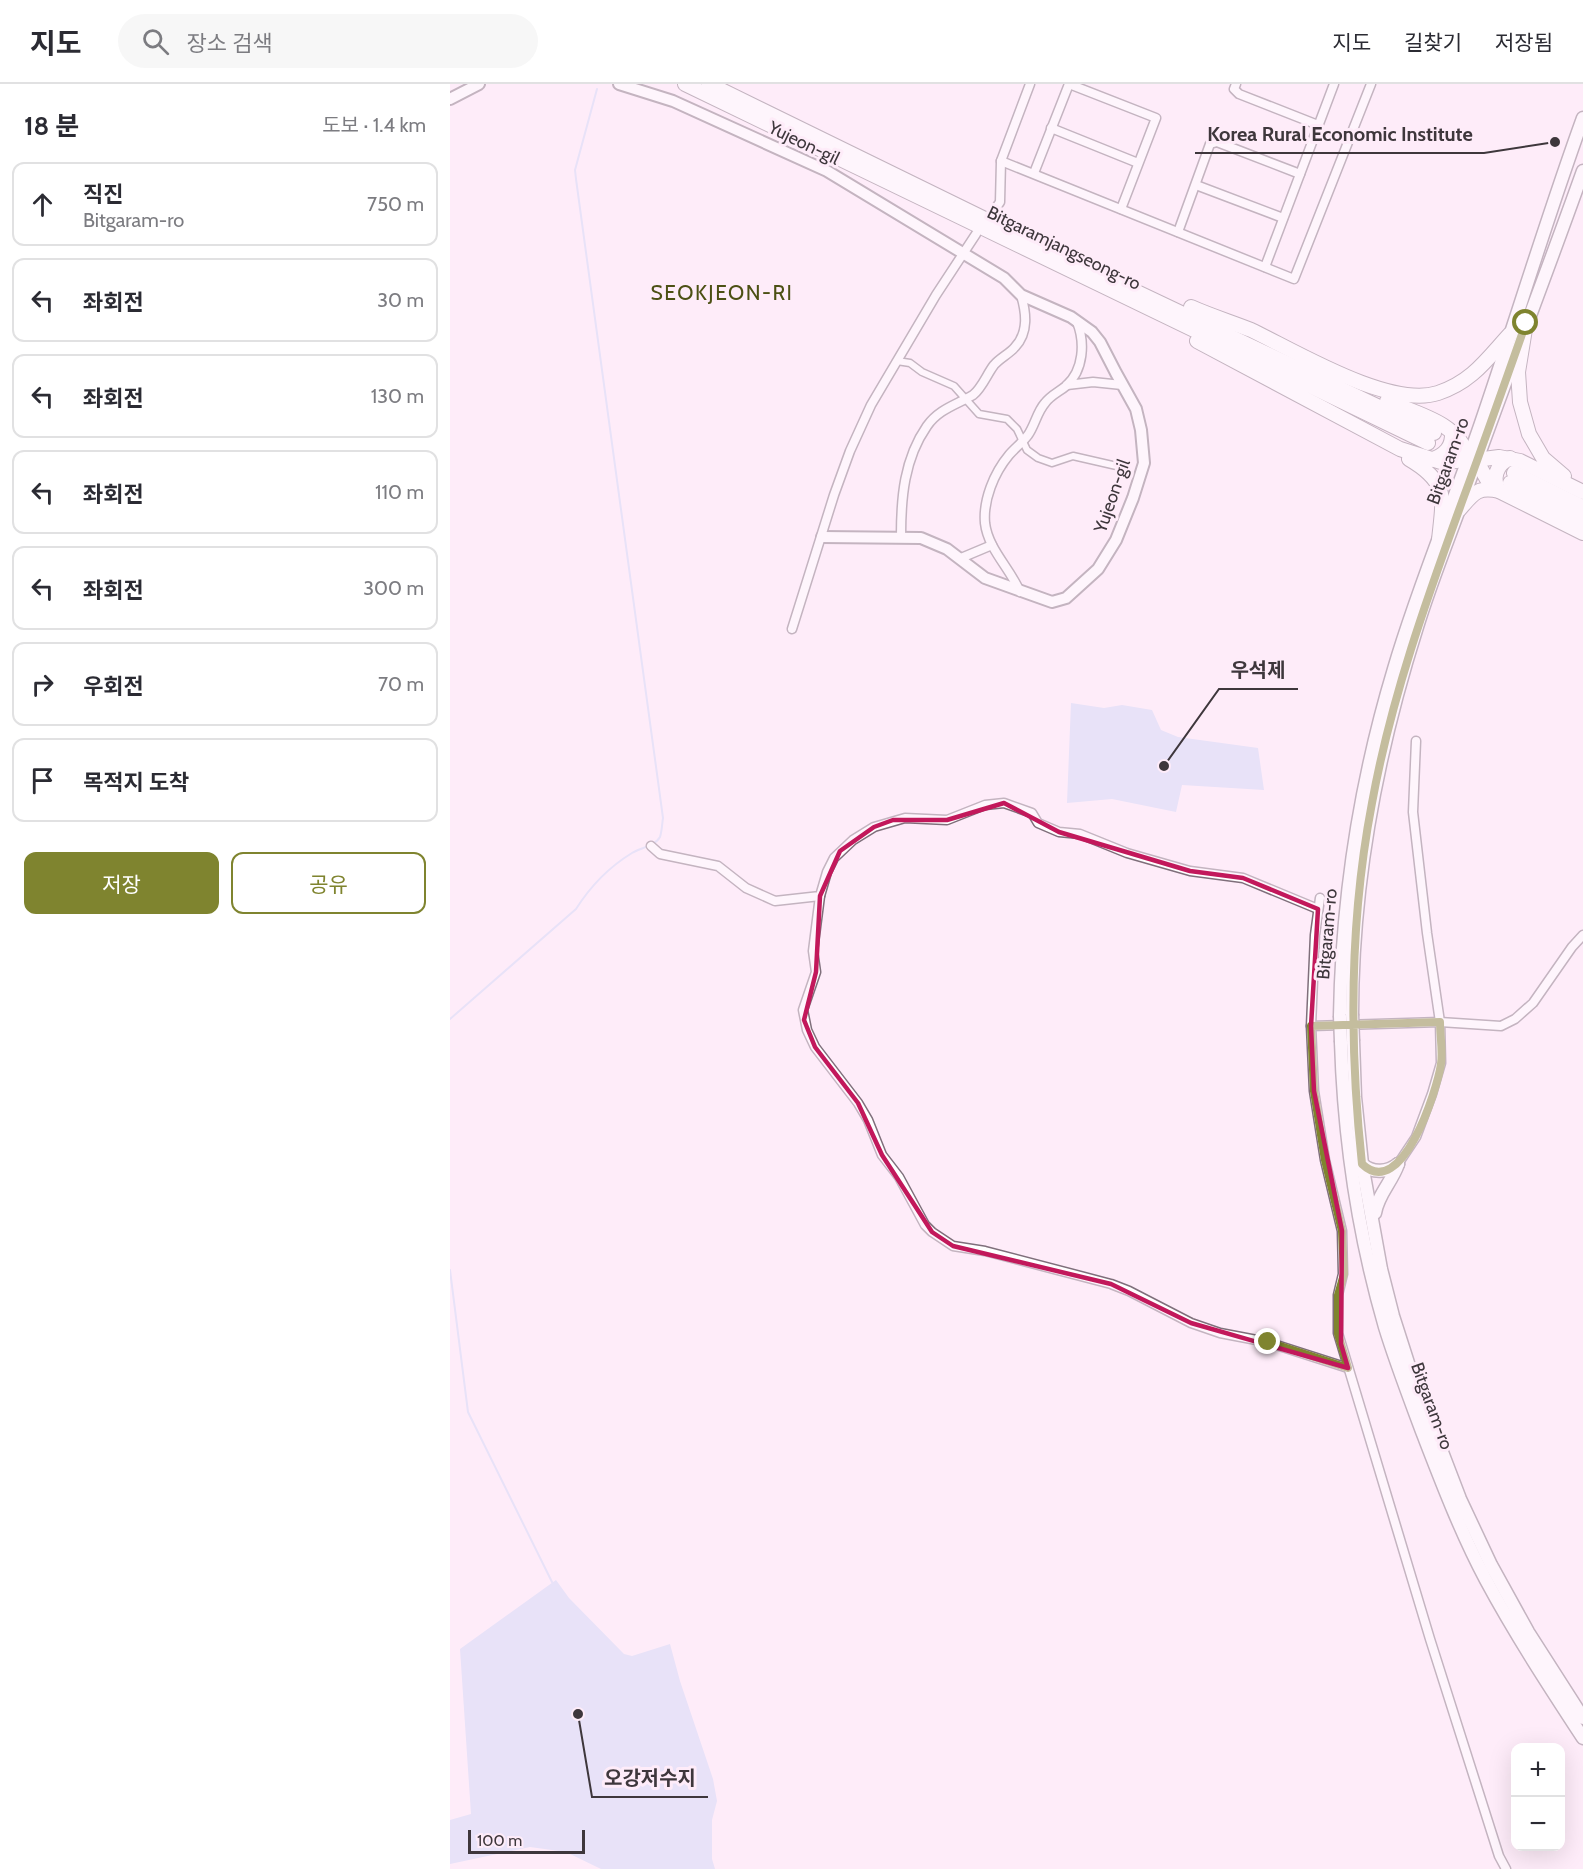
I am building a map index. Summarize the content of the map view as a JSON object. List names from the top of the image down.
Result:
{
  "streets": {
    "highway": ["Bitgaramjangseong-ro"],
    "main road": ["Bitgaram-ro"],
    "street": ["Yujeon-gil"]
  },
  "districts": ["SEOKJEON-RI"],
  "places": ["Korea Rural Economic Institute", "우석제", "오강저수지"],
  "scale_bar": "100 m",
  "page": {
    "header": "지도",
    "search": "장소 검색",
    "nav": ["지도", "길찾기", "저장됨"],
    "heading": ["18 분", "도보 · 1.4 km"],
    "list": [
      ["직진", "Bitgaram-ro", "750 m"],
      ["좌회전", "30 m"],
      ["좌회전", "130 m"],
      ["좌회전", "110 m"],
      ["좌회전", "300 m"],
      ["우회전", "70 m"],
      "목적지 도착"
    ],
    "buttons": ["저장", "공유"],
    "map_buttons": ["+", "−"],
    "scale": "100 m"
  }
}
